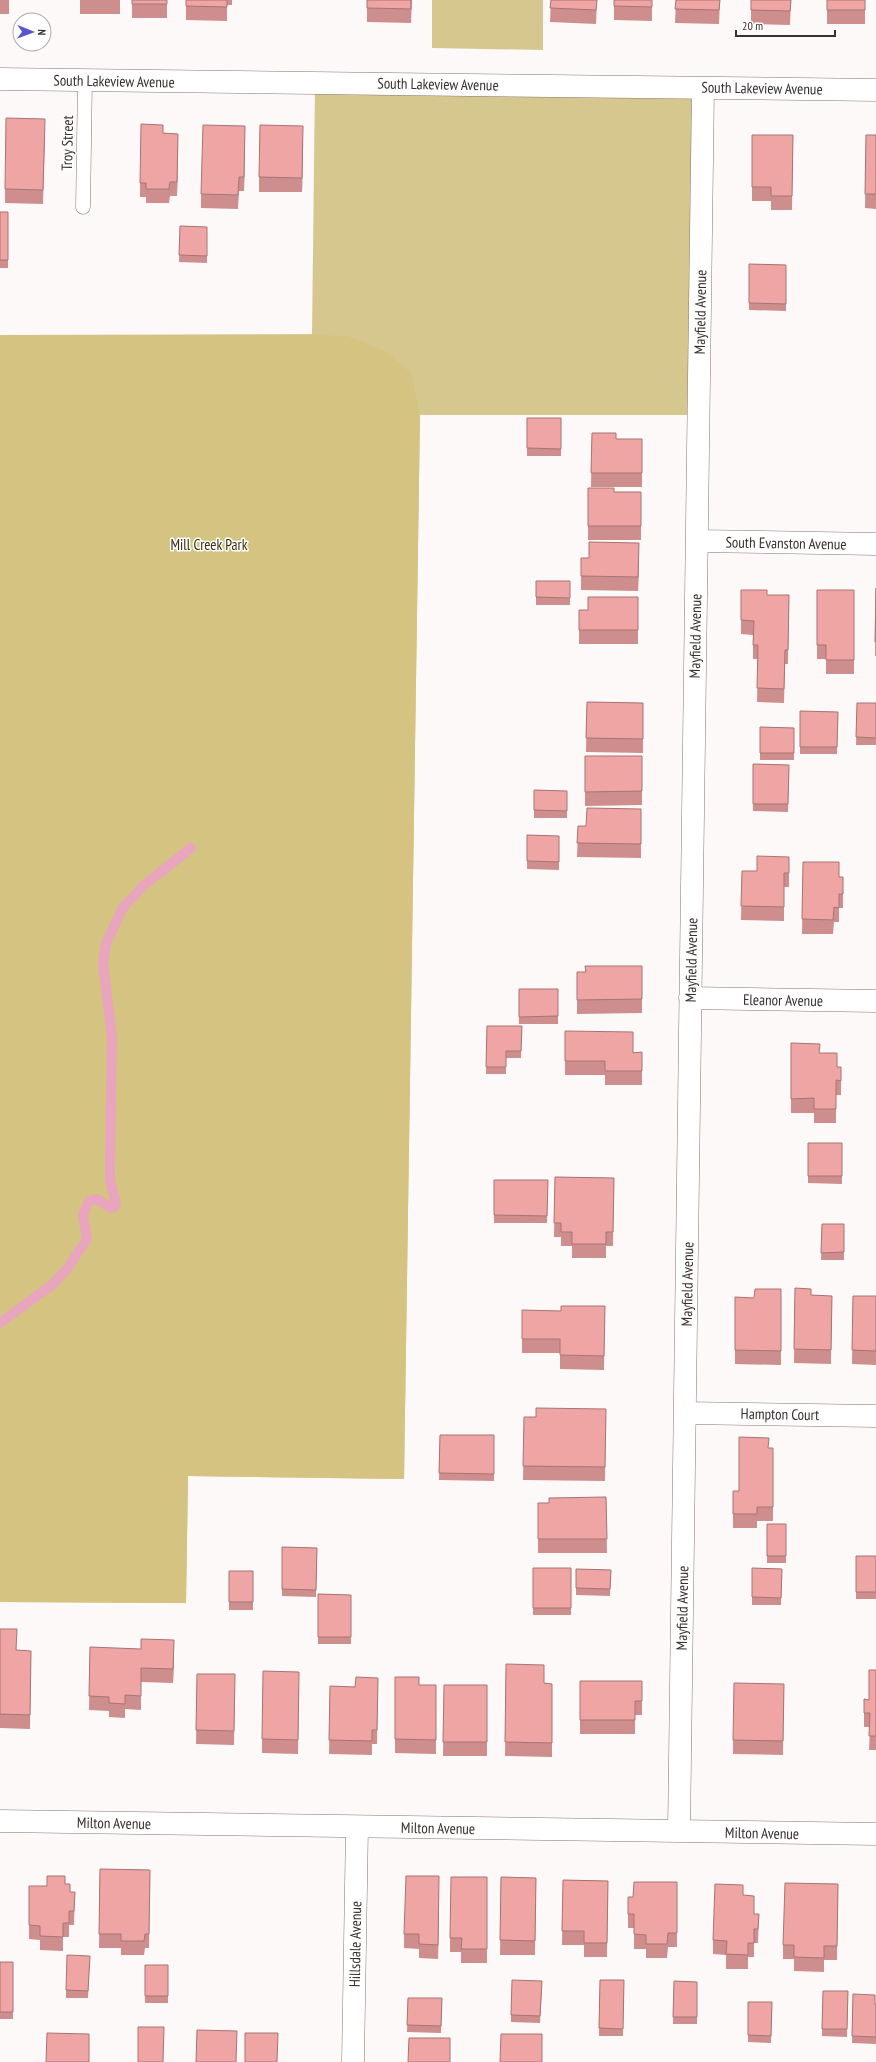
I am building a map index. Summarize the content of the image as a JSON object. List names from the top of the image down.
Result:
{
  "streets": {
    "street": [
      "South Lakeview Avenue",
      "Mayfield Avenue",
      "South Evanston Avenue",
      "Eleanor Avenue",
      "Hampton Court",
      "Milton Avenue",
      "Hillsdale Avenue"
    ],
    "lane": ["Troy Street"]
  },
  "crossings": [
    ["South Lakeview Avenue", "Troy Street"],
    ["South Lakeview Avenue", "Mayfield Avenue"],
    ["Mayfield Avenue", "South Evanston Avenue"],
    ["Mayfield Avenue", "Eleanor Avenue"],
    ["Mayfield Avenue", "Hampton Court"],
    ["Mayfield Avenue", "Milton Avenue"],
    ["Milton Avenue", "Hillsdale Avenue"]
  ],
  "parks": ["Mill Creek Park"],
  "scale_bar": "20 m",
  "north": "right"
}
